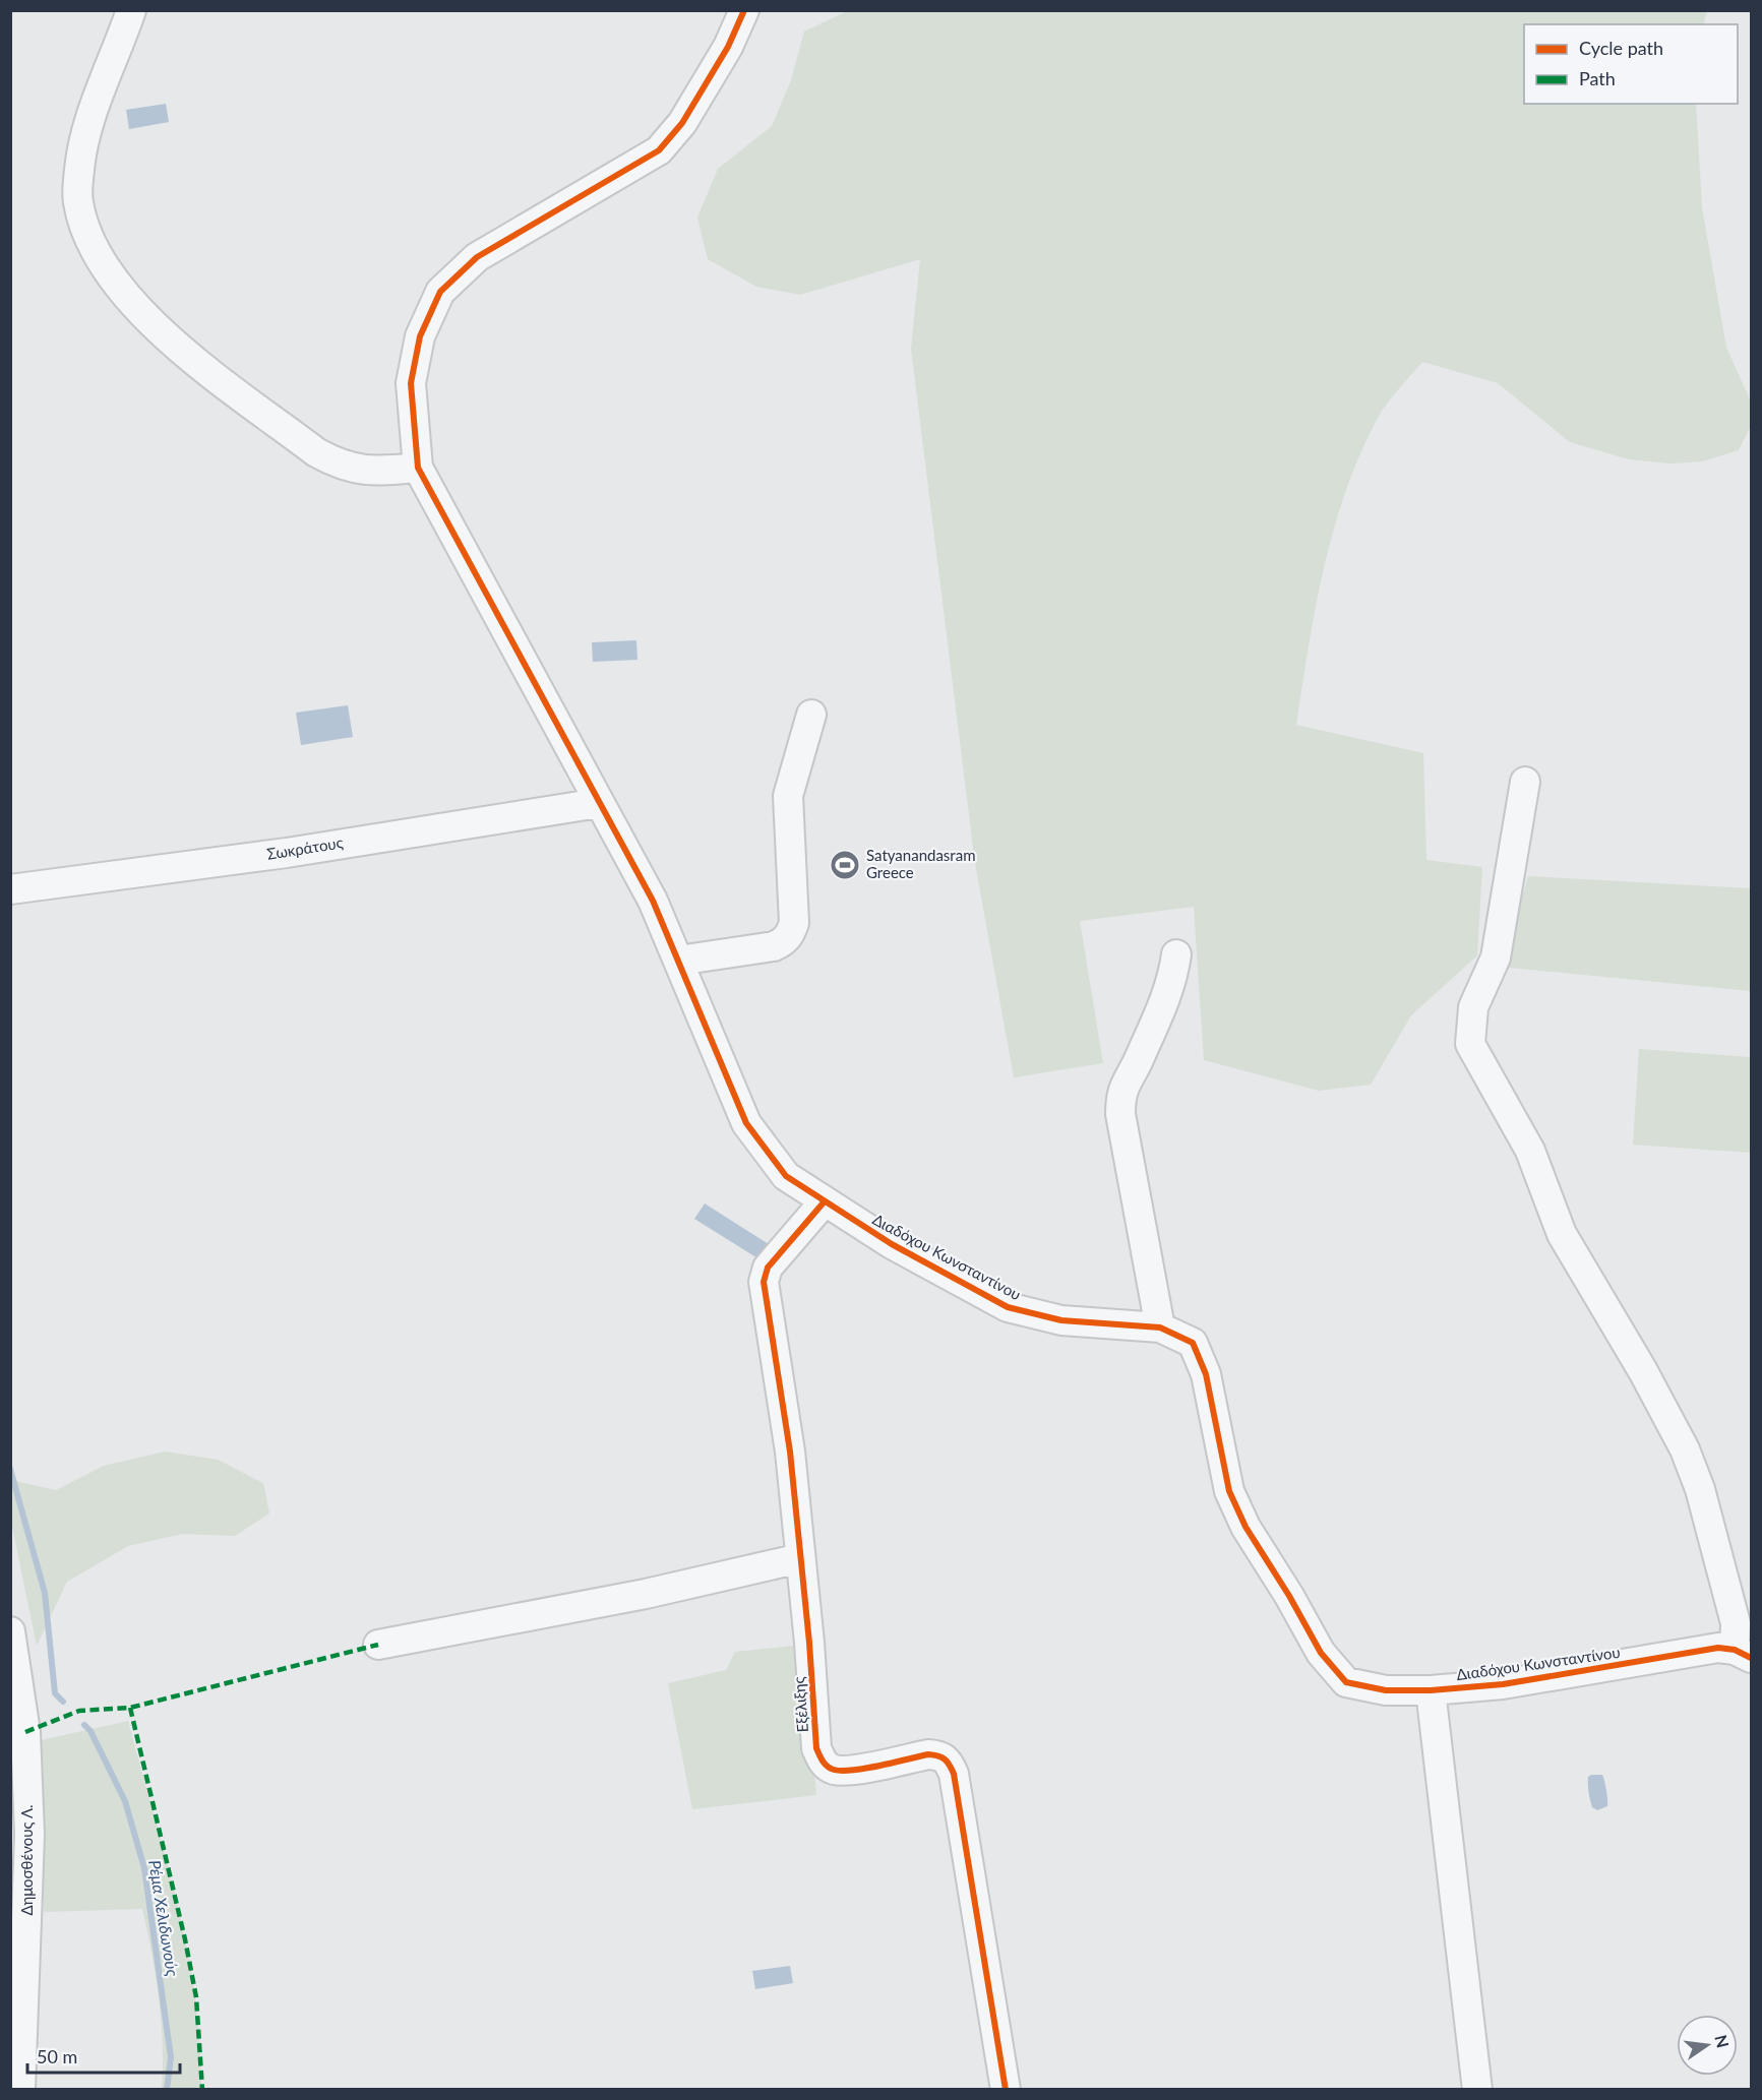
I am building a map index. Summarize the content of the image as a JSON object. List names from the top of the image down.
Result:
{
  "streets": {
    "street": [
      "Σωκράτους",
      "Διαδόχου Κωνσταντίνου",
      "Εξέλιξης",
      "Δημοσθένους Λ."
    ]
  },
  "crossings": [
    ["Σωκράτους", "Διαδόχου Κωνσταντίνου"],
    ["Διαδόχου Κωνσταντίνου", "Εξέλιξης"]
  ],
  "water": ["Ρέμα Χελιδωνούς"],
  "places": {
    "sports": ["Satyanandasram Greece"]
  },
  "legend": ["Cycle path", "Path"],
  "scale_bar": "50 m",
  "north": "right"
}
